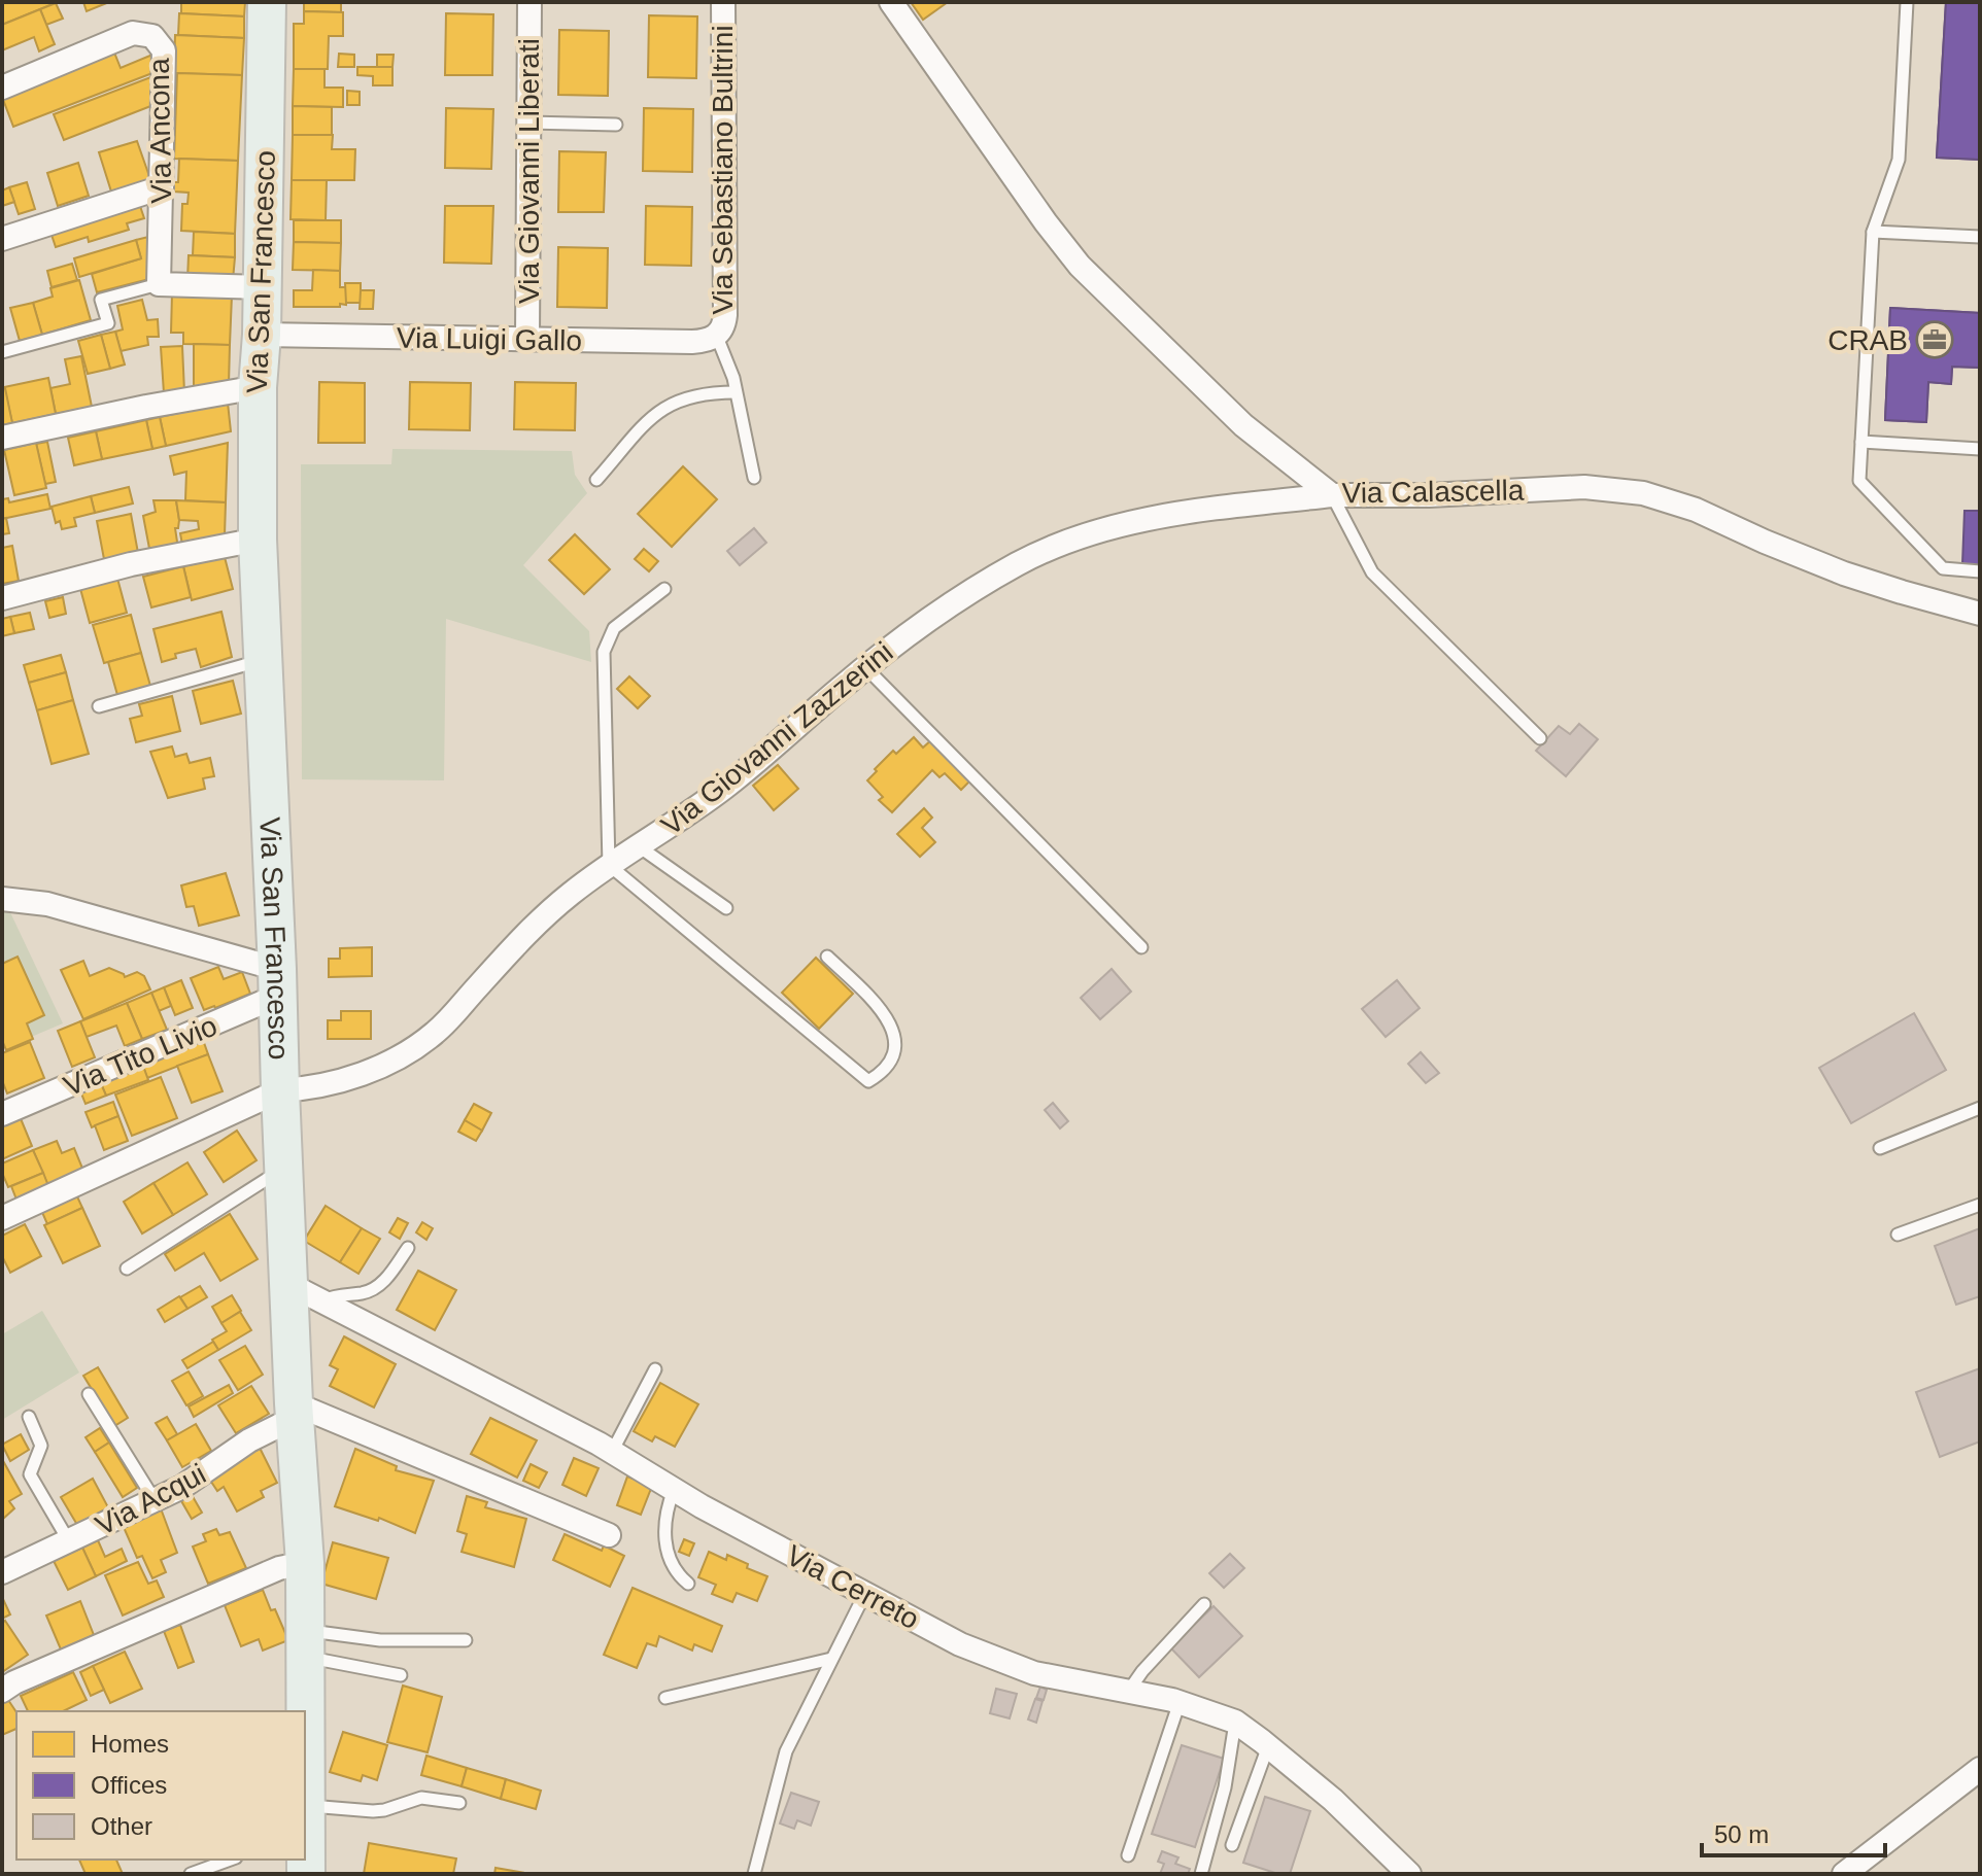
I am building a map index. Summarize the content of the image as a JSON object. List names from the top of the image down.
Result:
{
  "streets": {
    "main road": ["Via San Francesco"],
    "street": [
      "Via Ancona",
      "Via Sebastiano Bultrini",
      "Via Giovanni Liberati",
      "Via Luigi Gallo",
      "Via Calascella",
      "Via Giovanni Zazzerini",
      "Via Tito Livio",
      "Via Acqui",
      "Via Cerreto"
    ]
  },
  "crossings": [
    ["Via Sebastiano Bultrini", "Via Luigi Gallo"],
    ["Via Giovanni Liberati", "Via Luigi Gallo"],
    ["Via San Francesco", "Via Luigi Gallo"],
    ["Via San Francesco", "Via Giovanni Zazzerini"],
    ["Via San Francesco", "Via Tito Livio"],
    ["Via San Francesco", "Via Acqui"],
    ["Via San Francesco", "Via Cerreto"],
    ["Via Calascella", "Via Giovanni Zazzerini"]
  ],
  "places": {
    "office": ["CRAB"]
  },
  "legend": ["Homes", "Offices", "Other"],
  "scale_bar": "50 m"
}
